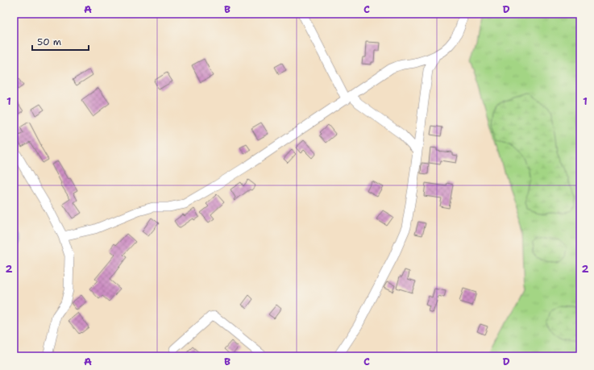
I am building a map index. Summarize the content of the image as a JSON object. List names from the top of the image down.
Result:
{
  "scale_bar": "50 m",
  "grid": {
    "columns": [
      "A",
      "B",
      "C",
      "D"
    ],
    "rows": ["1", "2"]
  }
}
